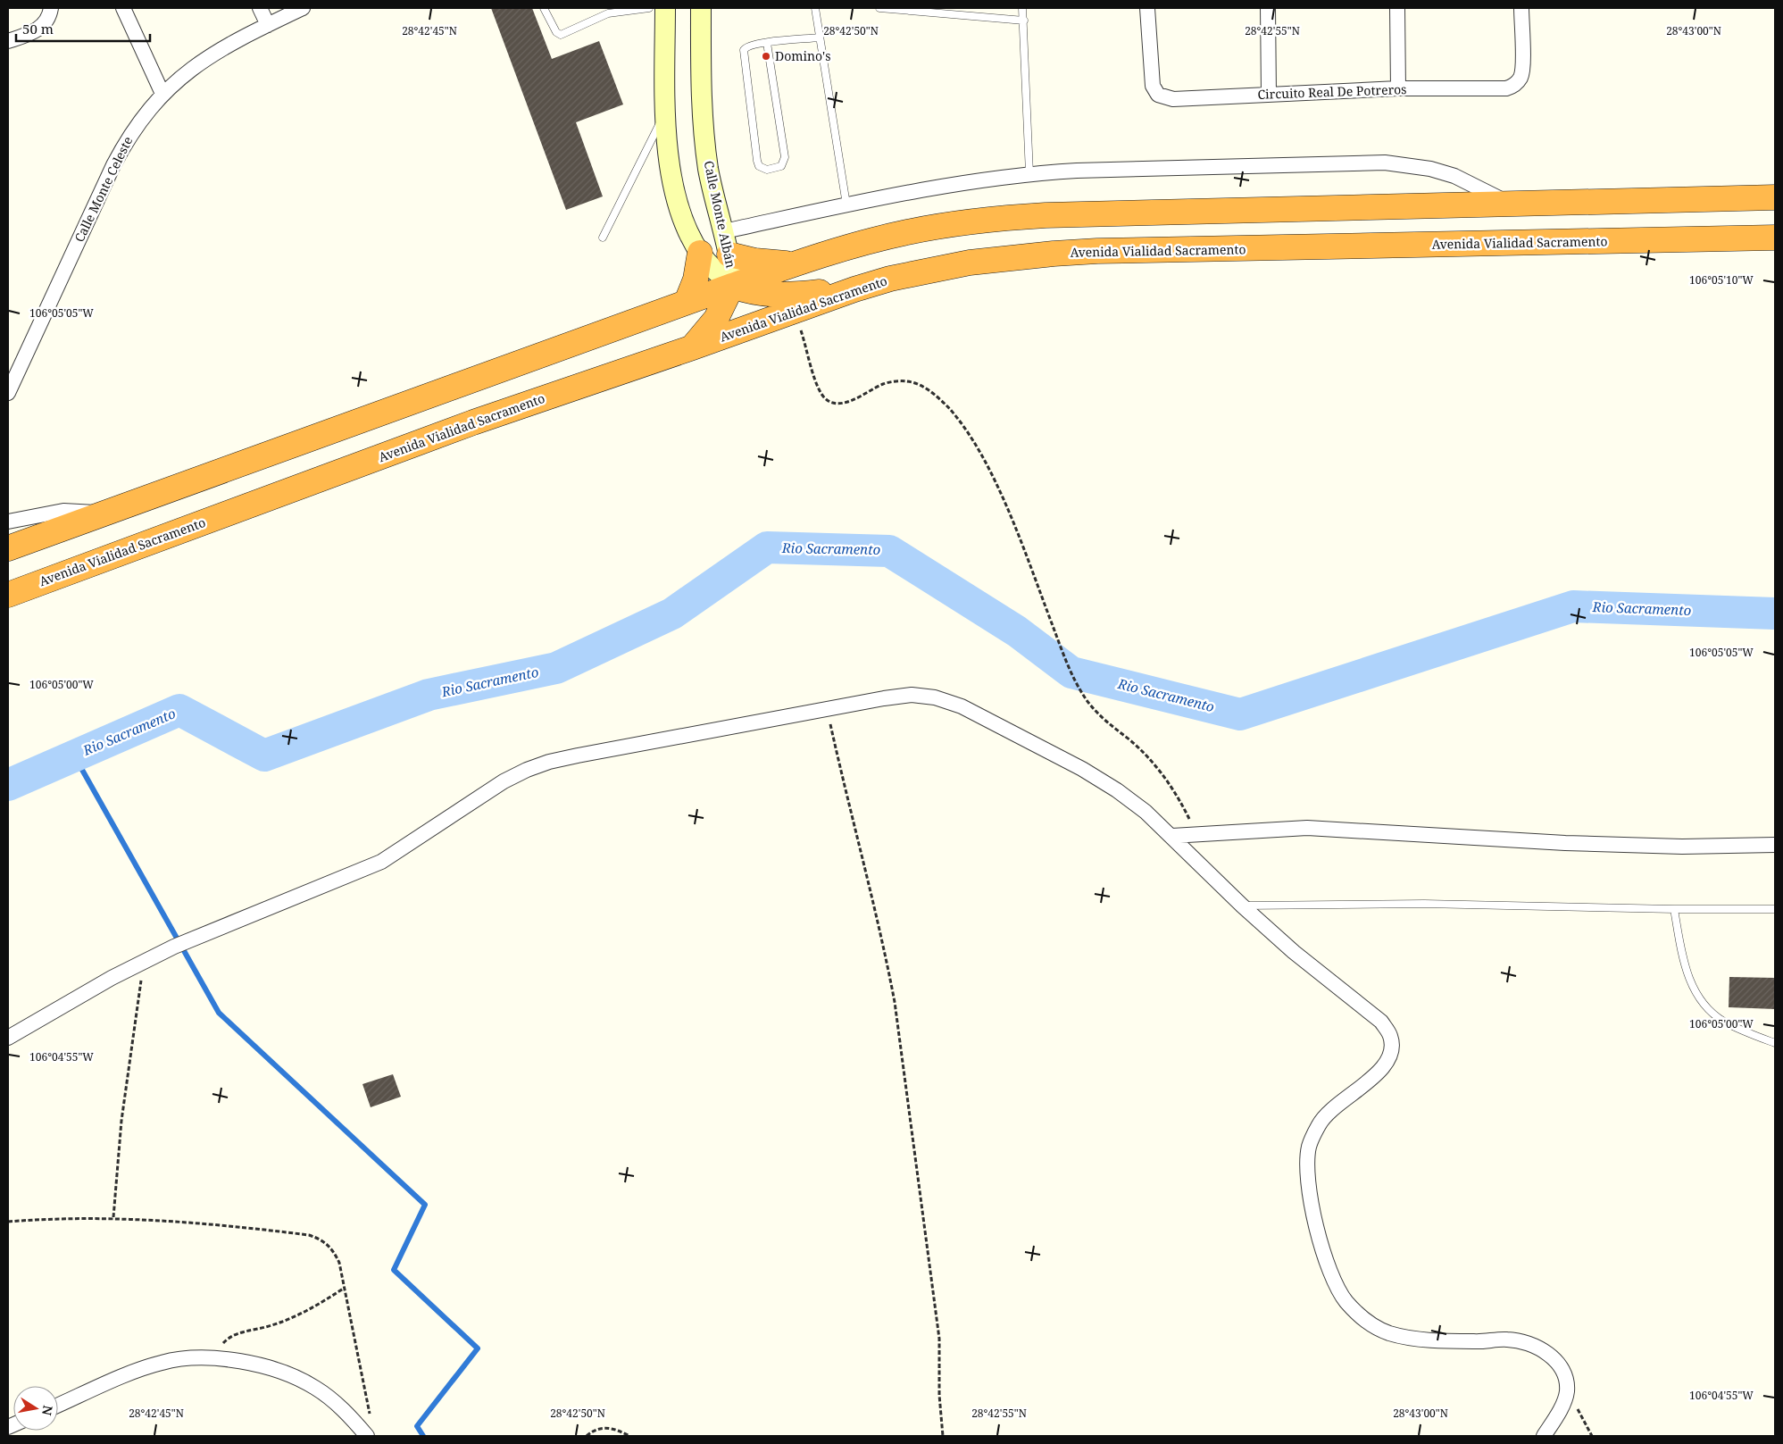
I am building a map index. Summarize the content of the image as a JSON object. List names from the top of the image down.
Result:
{
  "streets": {
    "highway": ["Avenida Vialidad Sacramento"],
    "main road": ["Calle Monte Albán"],
    "street": ["Circuito Real De Potreros", "Calle Monte Celeste"]
  },
  "water": ["Rio Sacramento"],
  "places": ["Domino's"],
  "scale_bar": "50 m",
  "north": "right",
  "coordinates": [
    "28°42'45\"N",
    "28°42'50\"N",
    "28°42'55\"N",
    "28°43'00\"N",
    "106°05'10\"W",
    "106°05'05\"W",
    "106°05'00\"W",
    "106°04'55\"W"
  ]
}
